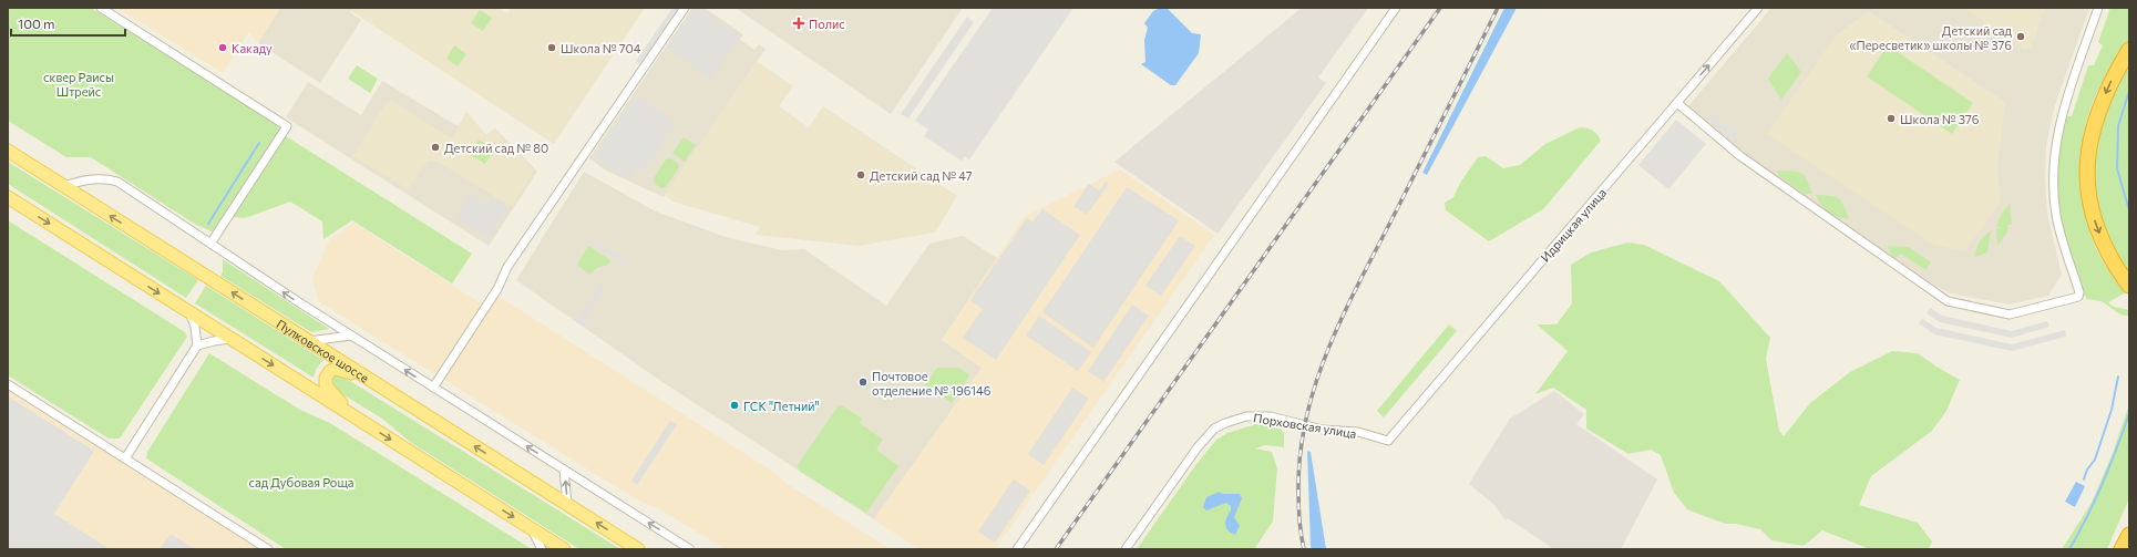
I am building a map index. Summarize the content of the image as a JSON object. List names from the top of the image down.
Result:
{
  "streets": {
    "main road": ["Пулковское шоссе"],
    "street": ["Идрицкая улица", "Порховская улица"]
  },
  "crossings": [
    ["Идрицкая улица", "Порховская улица"]
  ],
  "parks": ["сквер Раисы Штрейс", "сад Дубовая Роща"],
  "places": {
    "health": ["Полис"],
    "other": [
      "Детский сад «Пересветик» школы № 376",
      "Какаду",
      "Школа № 704",
      "Школа № 376",
      "Детский сад № 80",
      "Детский сад № 47",
      "Почтовое отделение № 196146",
      "ГСК \"Летний\""
    ]
  },
  "scale_bar": "100 m"
}
